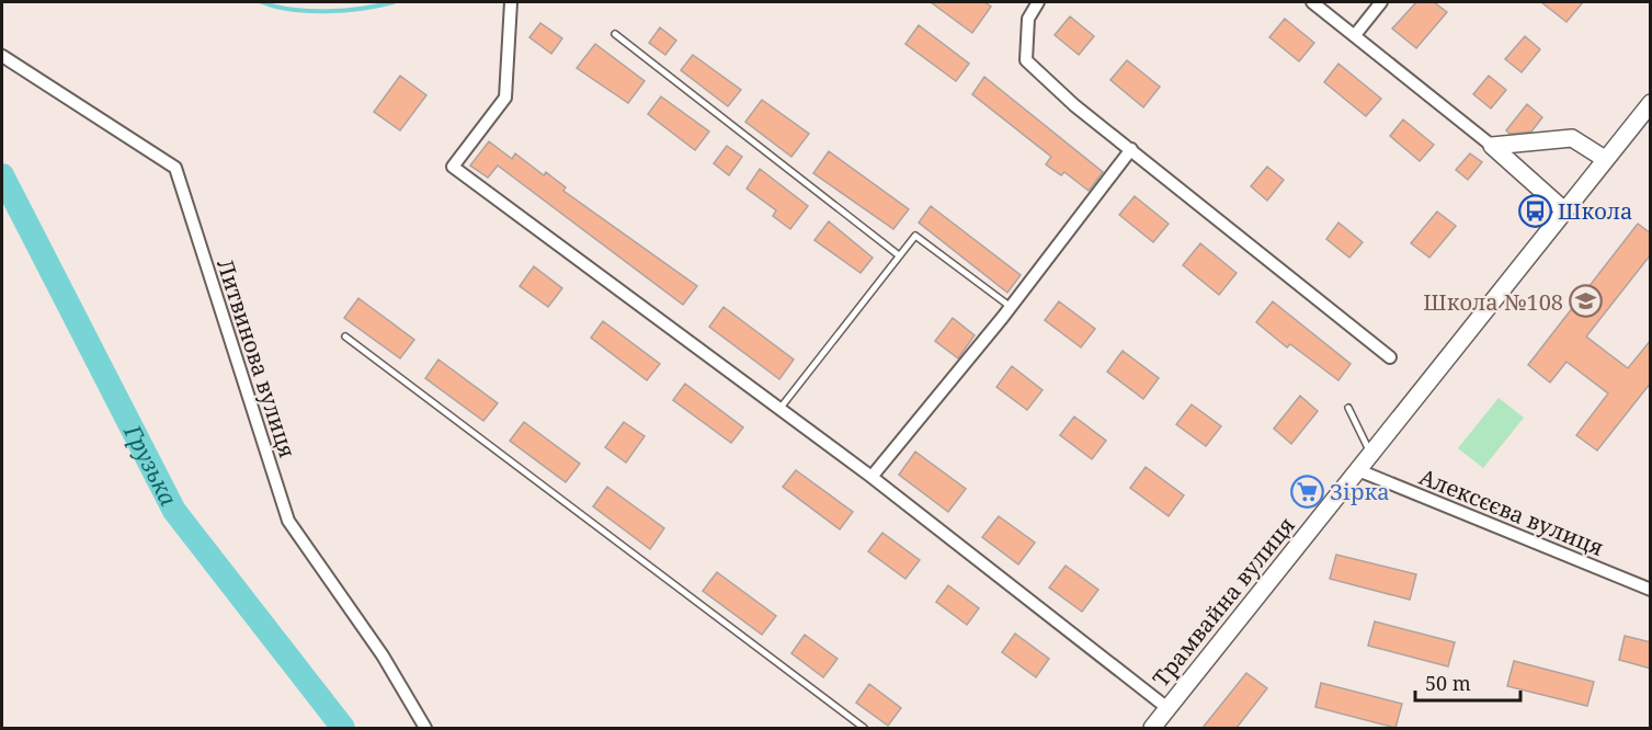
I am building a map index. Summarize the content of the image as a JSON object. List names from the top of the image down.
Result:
{
  "streets": {
    "street": ["Литвинова вулиця", "Алексєєва вулиця", "Трамвайна вулиця"]
  },
  "crossings": [
    ["Алексєєва вулиця", "Трамвайна вулиця"]
  ],
  "water": ["Грузька"],
  "places": {
    "bus stop": ["Школа"],
    "school or university": ["Школа №108"],
    "supermarket": ["Зірка"]
  },
  "scale_bar": "50 m"
}
